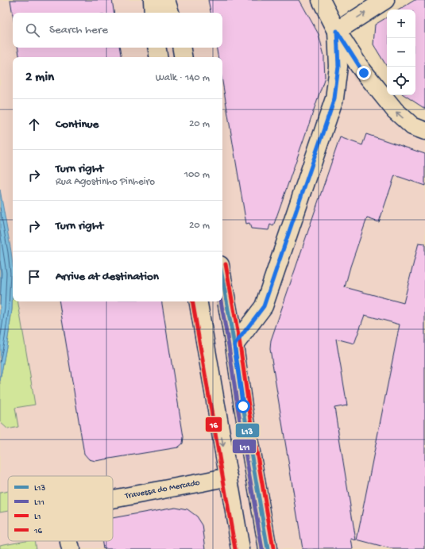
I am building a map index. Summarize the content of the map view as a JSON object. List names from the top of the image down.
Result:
{
  "streets": {
    "street": ["Travessa do Mercado"]
  },
  "lines": [
    "transit line L1",
    "transit line L13",
    "transit line L11",
    "transit line 16"
  ],
  "legend": [
    "L13",
    "L11",
    "L1",
    "16"
  ],
  "page": {
    "map_buttons": ["+", "−"],
    "search": "Search here",
    "heading": ["2 min", "Walk · 140 m"],
    "list": [
      ["Continue", "20 m"],
      ["Turn right", "Rua Agostinho Pinheiro", "100 m"],
      ["Turn right", "20 m"],
      "Arrive at destination"
    ]
  }
}
